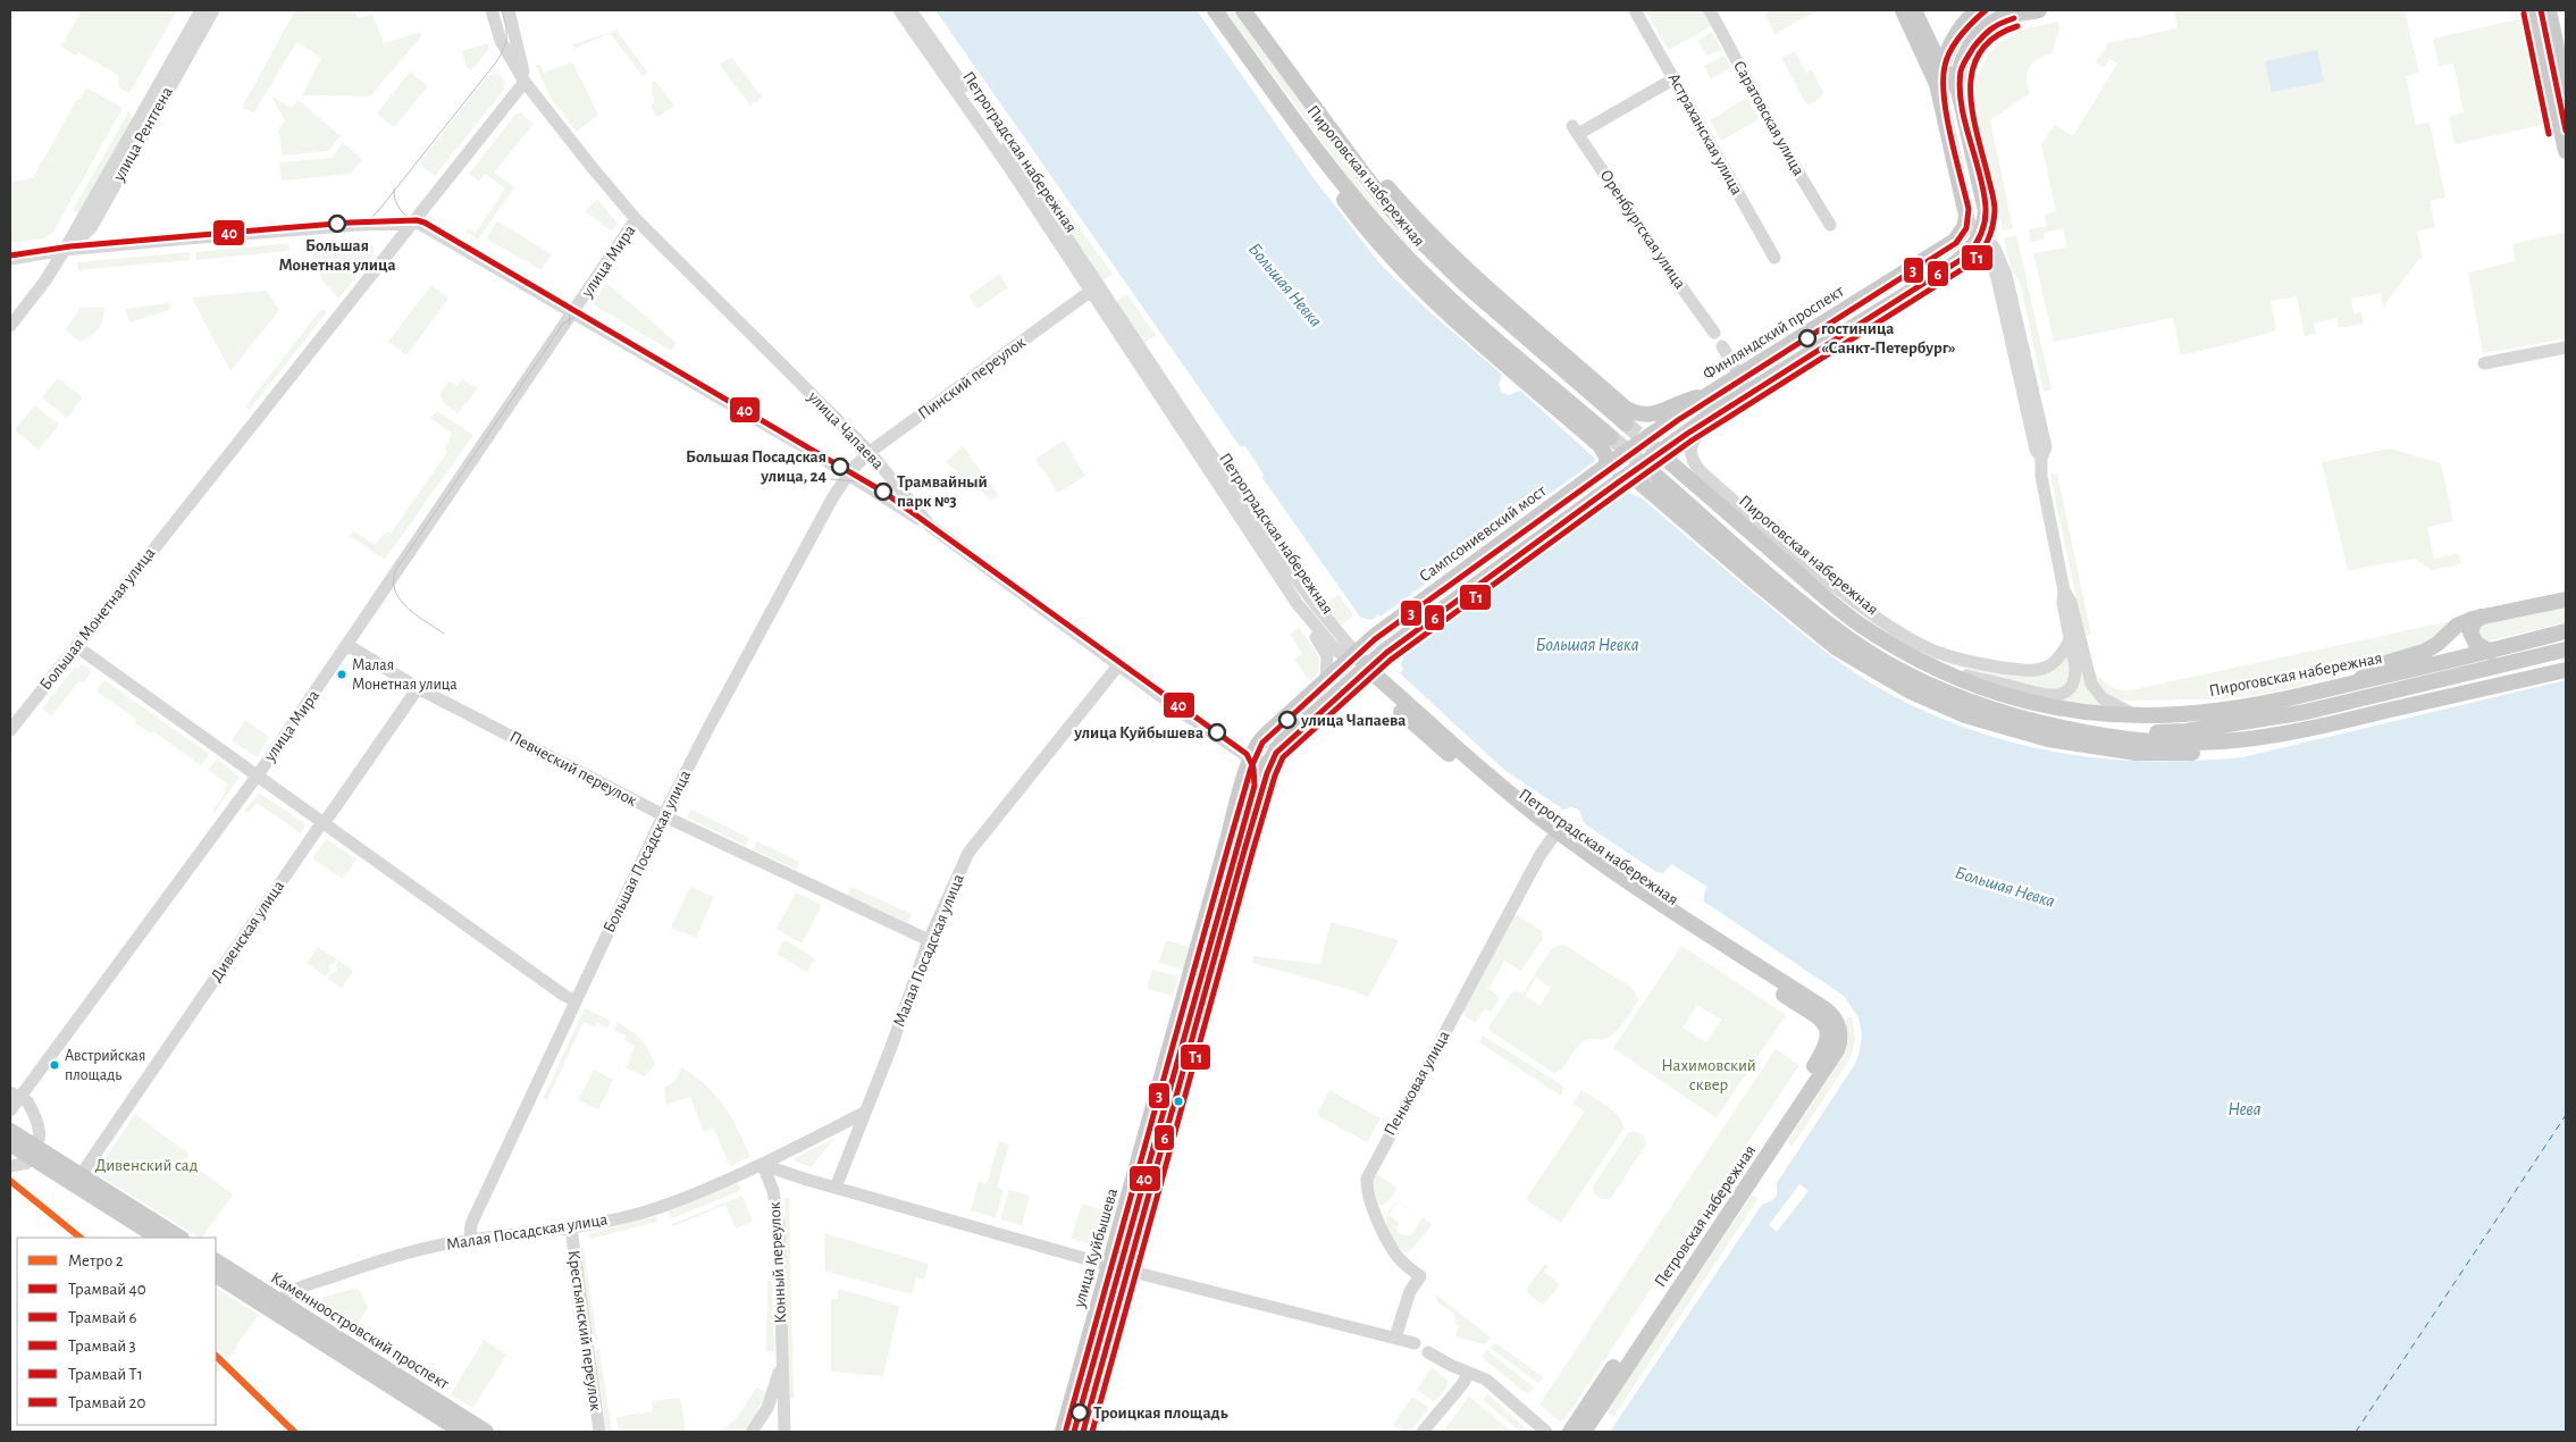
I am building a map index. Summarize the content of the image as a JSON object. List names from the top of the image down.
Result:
{
  "streets": {
    "main road": [
      "Петроградская набережная",
      "Пироговская набережная",
      "Финляндский проспект",
      "Сампсониевский мост",
      "Петровская набережная",
      "улица Куйбышева",
      "Каменноостровский проспект"
    ],
    "street": [
      "Саратовская улица",
      "улица Рентгена",
      "Астраханская улица",
      "Оренбургская улица",
      "улица Мира",
      "Пинский переулок",
      "улица Чапаева",
      "Большая Монетная улица",
      "Певческий переулок",
      "Большая Посадская улица",
      "Дивенская улица",
      "Малая Посадская улица",
      "Пеньковая улица",
      "Конный переулок",
      "Крестьянский переулок"
    ]
  },
  "crossings": [
    ["Астраханская улица", "Оренбургская улица"],
    ["Петроградская набережная", "Пинский переулок"],
    ["Петроградская набережная", "Сампсониевский мост"],
    ["Петроградская набережная", "Пеньковая улица"],
    ["Петроградская набережная", "Петровская набережная"],
    ["Петроградская набережная", "улица Куйбышева"],
    ["улица Мира", "улица Чапаева"],
    ["улица Мира", "Певческий переулок"],
    ["Финляндский проспект", "Сампсониевский мост"],
    ["Пинский переулок", "улица Чапаева"],
    ["Пинский переулок", "Большая Посадская улица"],
    ["улица Чапаева", "Большая Монетная улица"],
    ["улица Чапаева", "Малая Посадская улица"],
    ["улица Чапаева", "улица Куйбышева"],
    ["Сампсониевский мост", "улица Куйбышева"],
    ["Певческий переулок", "Большая Посадская улица"],
    ["Певческий переулок", "Дивенская улица"],
    ["Певческий переулок", "Малая Посадская улица"],
    ["Большая Посадская улица", "Малая Посадская улица"],
    ["Малая Посадская улица", "Конный переулок"],
    ["Малая Посадская улица", "Каменноостровский проспект"],
    ["Малая Посадская улица", "Крестьянский переулок"]
  ],
  "water": ["Большая Невка", "Нева"],
  "parks": ["Нахимовский сквер", "Дивенский сад"],
  "places": [
    "Большая Монетная улица",
    "гостиница «Санкт-Петербург»",
    "Большая Посадская улица, 24",
    "Трамвайный парк №3",
    "Малая Монетная улица",
    "улица Чапаева",
    "улица Куйбышева",
    "Австрийская площадь",
    "Троицкая площадь"
  ],
  "lines": [
    "tram line 3",
    "tram line 20",
    "tram line Т1",
    "tram line 6",
    "tram line 40",
    "metro line 2"
  ],
  "legend": [
    "Метро 2",
    "Трамвай 40",
    "Трамвай 6",
    "Трамвай 3",
    "Трамвай Т1",
    "Трамвай 20"
  ]
}
